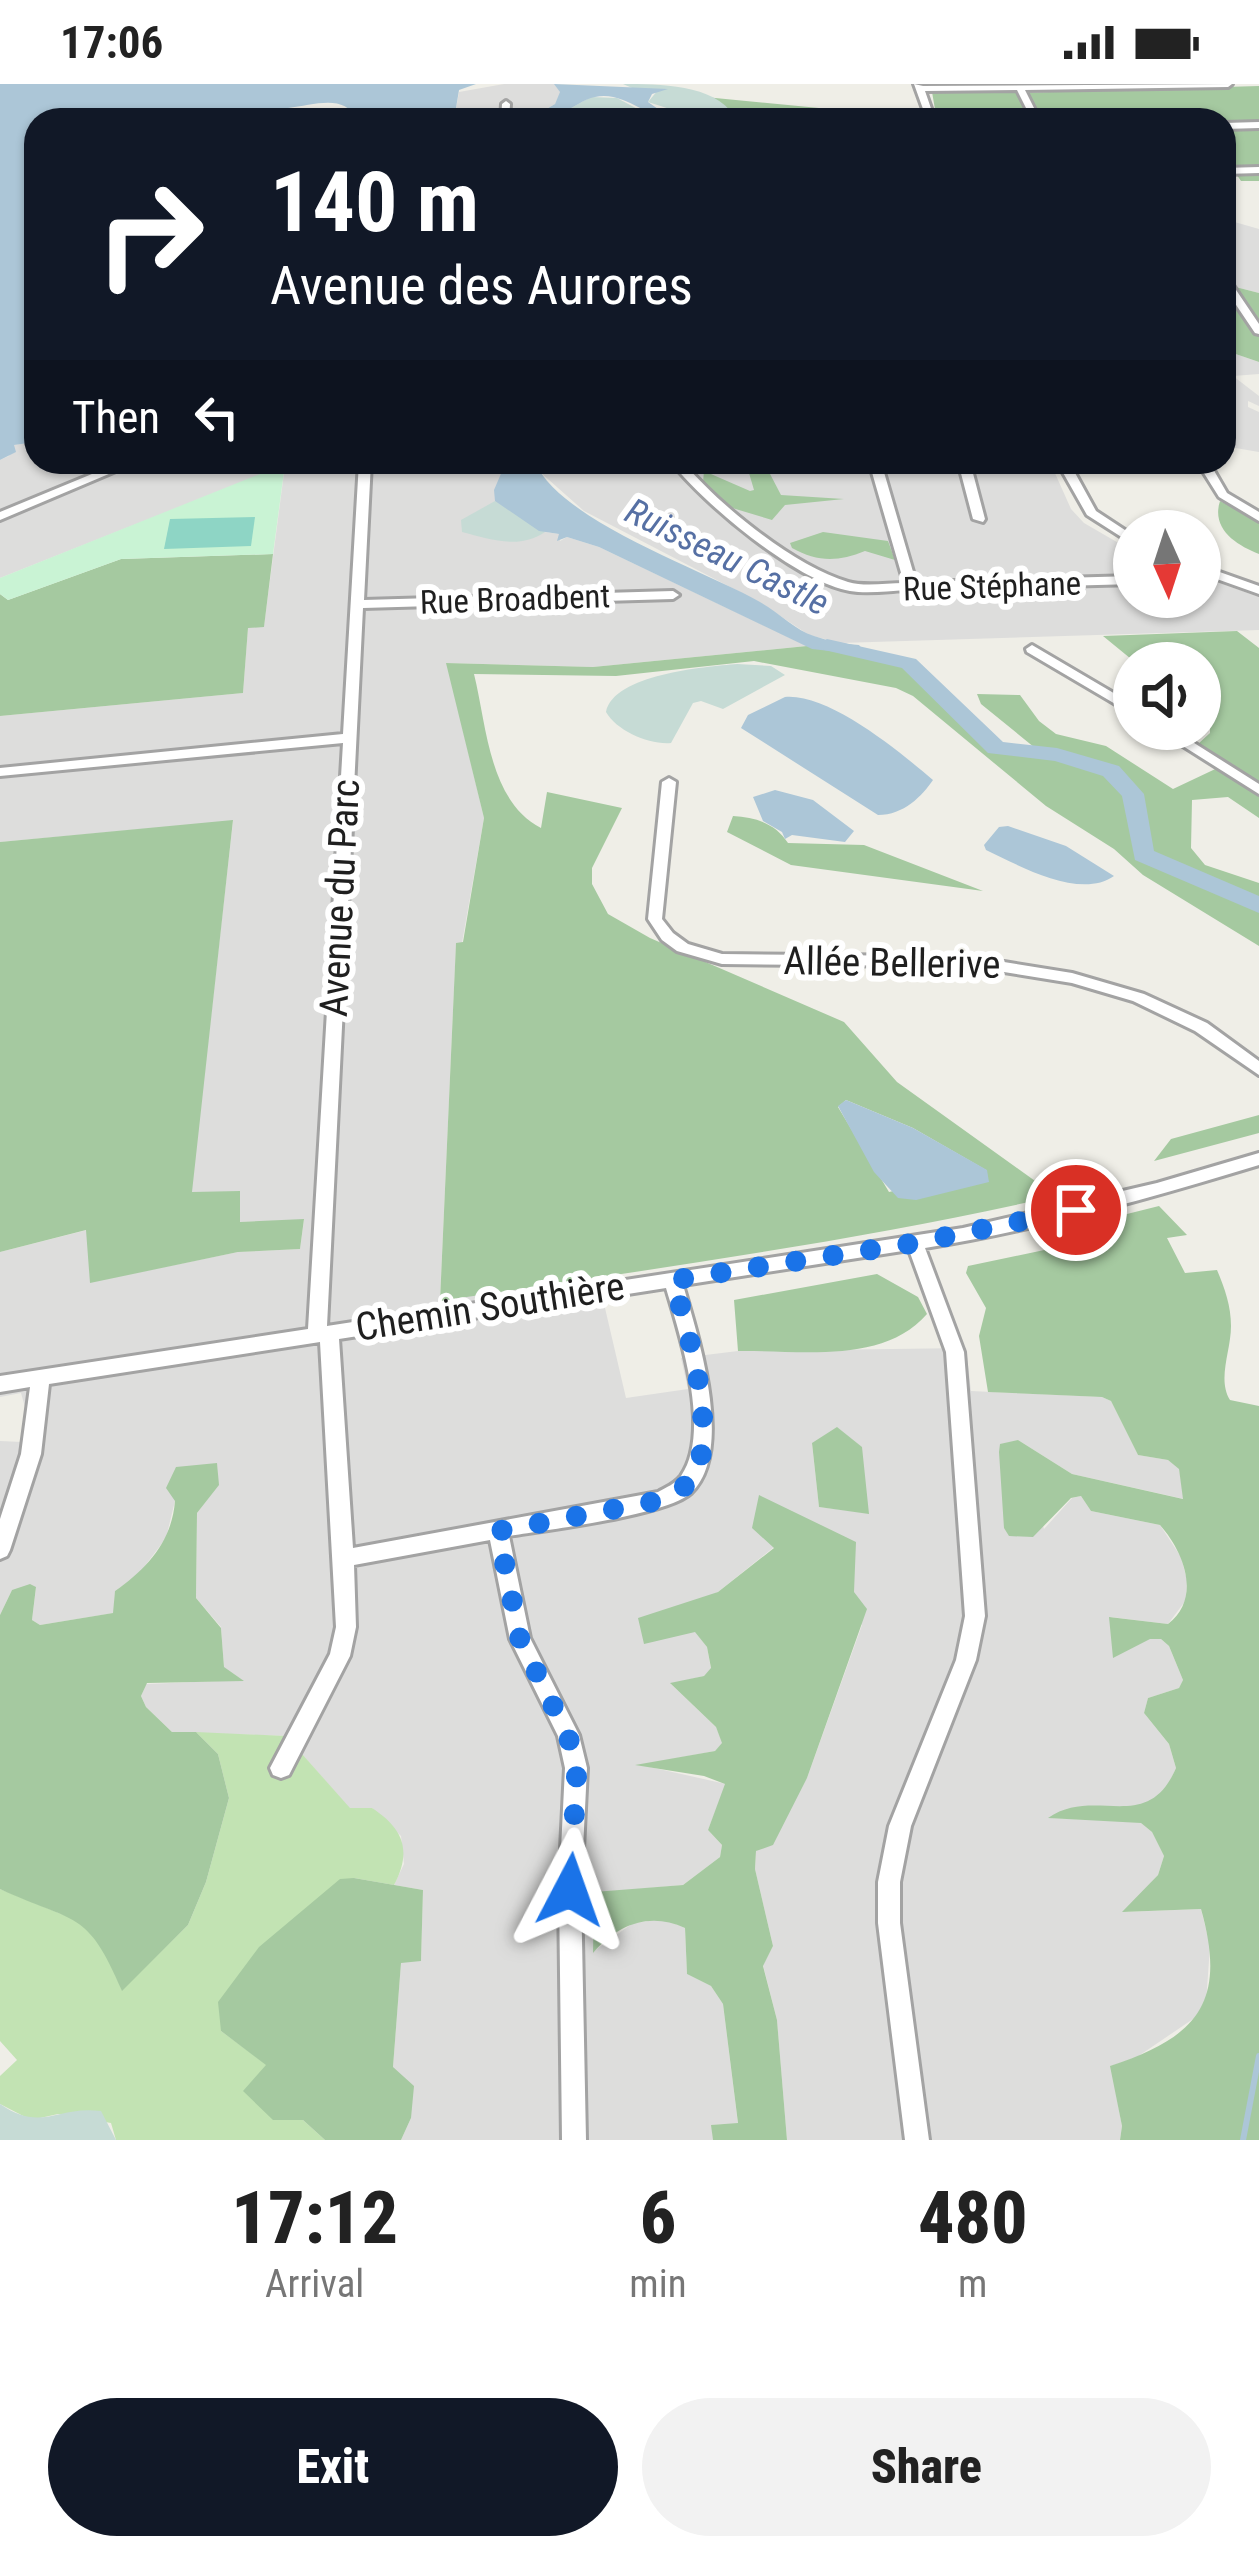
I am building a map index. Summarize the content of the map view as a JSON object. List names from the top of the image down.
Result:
{
  "streets": {
    "street": [
      "Rue Stéphane",
      "Rue Broadbent",
      "Avenue du Parc",
      "Allée Bellerive",
      "Chemin Southière"
    ]
  },
  "crossings": [
    ["Rue Broadbent", "Avenue du Parc"],
    ["Avenue du Parc", "Chemin Southière"]
  ],
  "water": ["Ruisseau Castle"],
  "north": "bottom",
  "page": {
    "status": "17:06",
    "turn": ["140 m", "Avenue des Aurores"],
    "then": "Then",
    "eta": [
      "17:12",
      "Arrival",
      "6",
      "min",
      "480",
      "m"
    ],
    "buttons": ["Exit", "Share"]
  }
}
